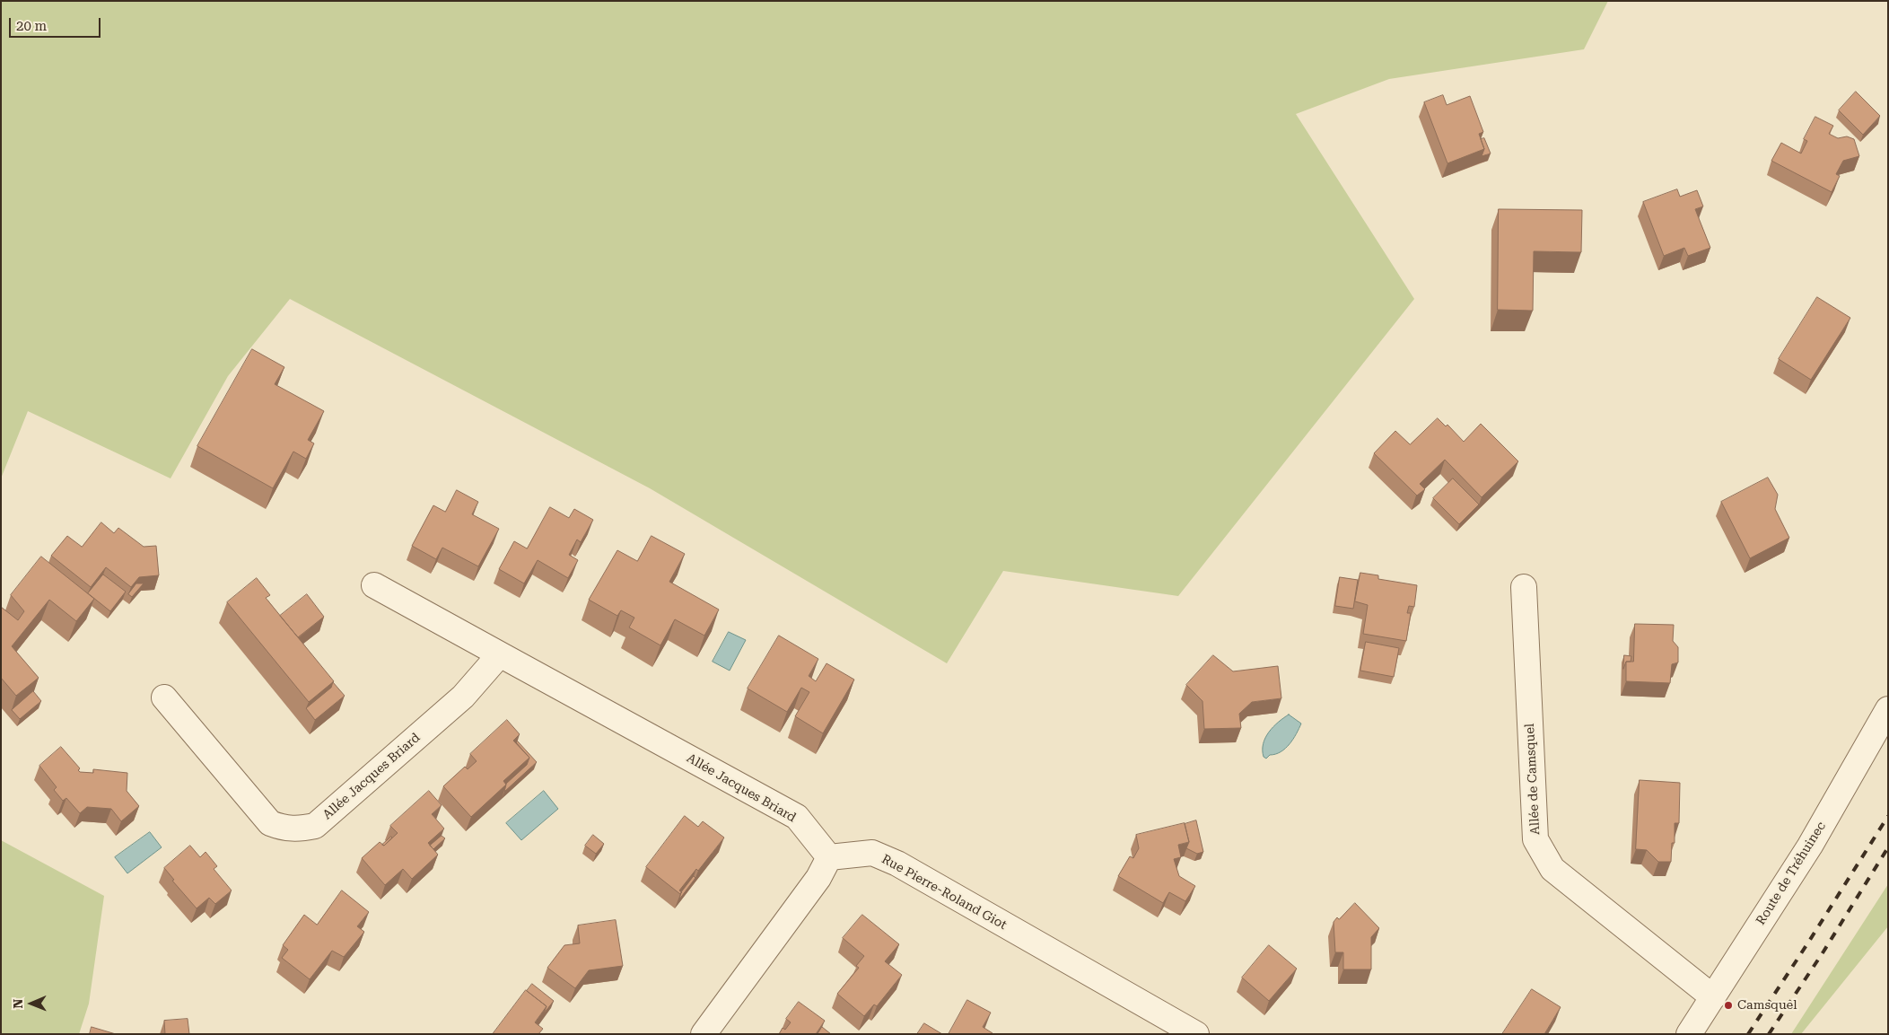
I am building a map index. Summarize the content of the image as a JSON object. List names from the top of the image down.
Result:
{
  "streets": {
    "street": [
      "Allée Jacques Briard",
      "Allée de Camsquel",
      "Route de Tréhuinec",
      "Rue Pierre-Roland Giot"
    ]
  },
  "crossings": [
    ["Allée Jacques Briard", "Rue Pierre-Roland Giot"],
    ["Allée de Camsquel", "Route de Tréhuinec"]
  ],
  "places": ["Camsquel"],
  "scale_bar": "20 m",
  "north": "left"
}
